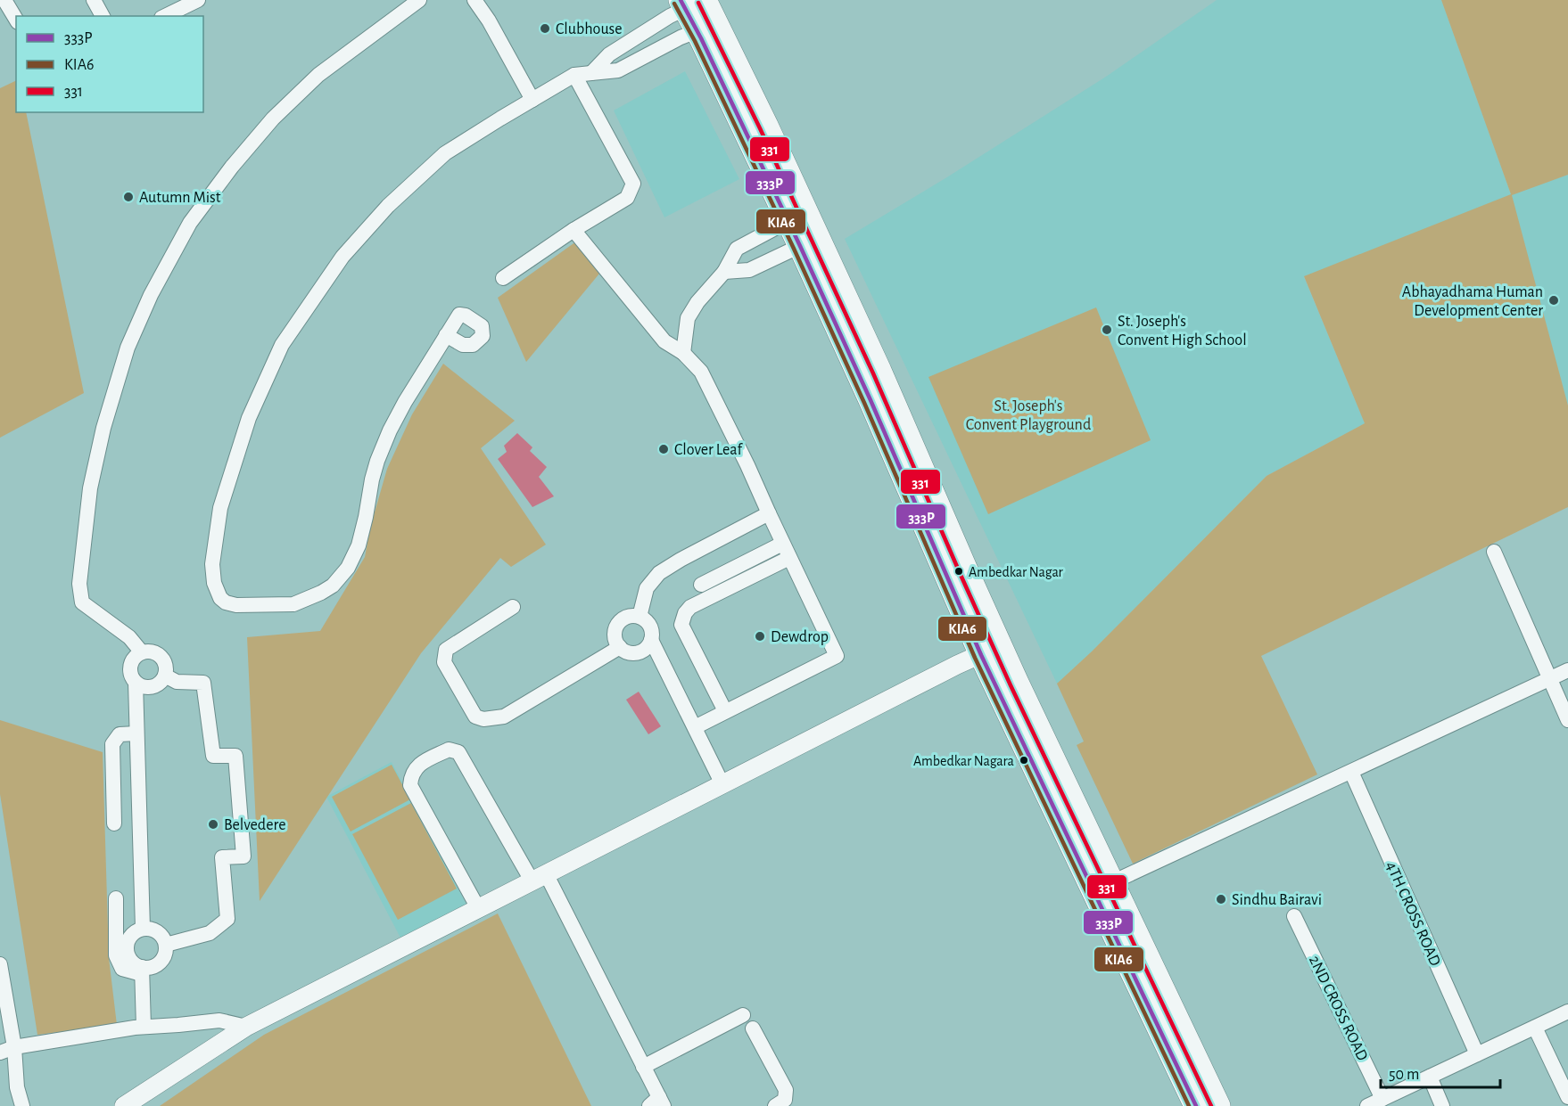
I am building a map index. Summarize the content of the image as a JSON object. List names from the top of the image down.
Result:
{
  "streets": {
    "street": ["4TH CROSS ROAD", "2ND CROSS ROAD"]
  },
  "parks": ["St. Joseph's Convent Playground"],
  "places": [
    "Clubhouse",
    "Autumn Mist",
    "Abhayadhama Human Development Center",
    "St. Joseph's Convent High School",
    "Clover Leaf",
    "Ambedkar Nagar",
    "Dewdrop",
    "Ambedkar Nagara",
    "Belvedere",
    "Sindhu Bairavi"
  ],
  "lines": ["transit line 333P", "transit line 331", "transit line KIA6"],
  "legend": ["333P", "KIA6", "331"],
  "scale_bar": "50 m"
}
